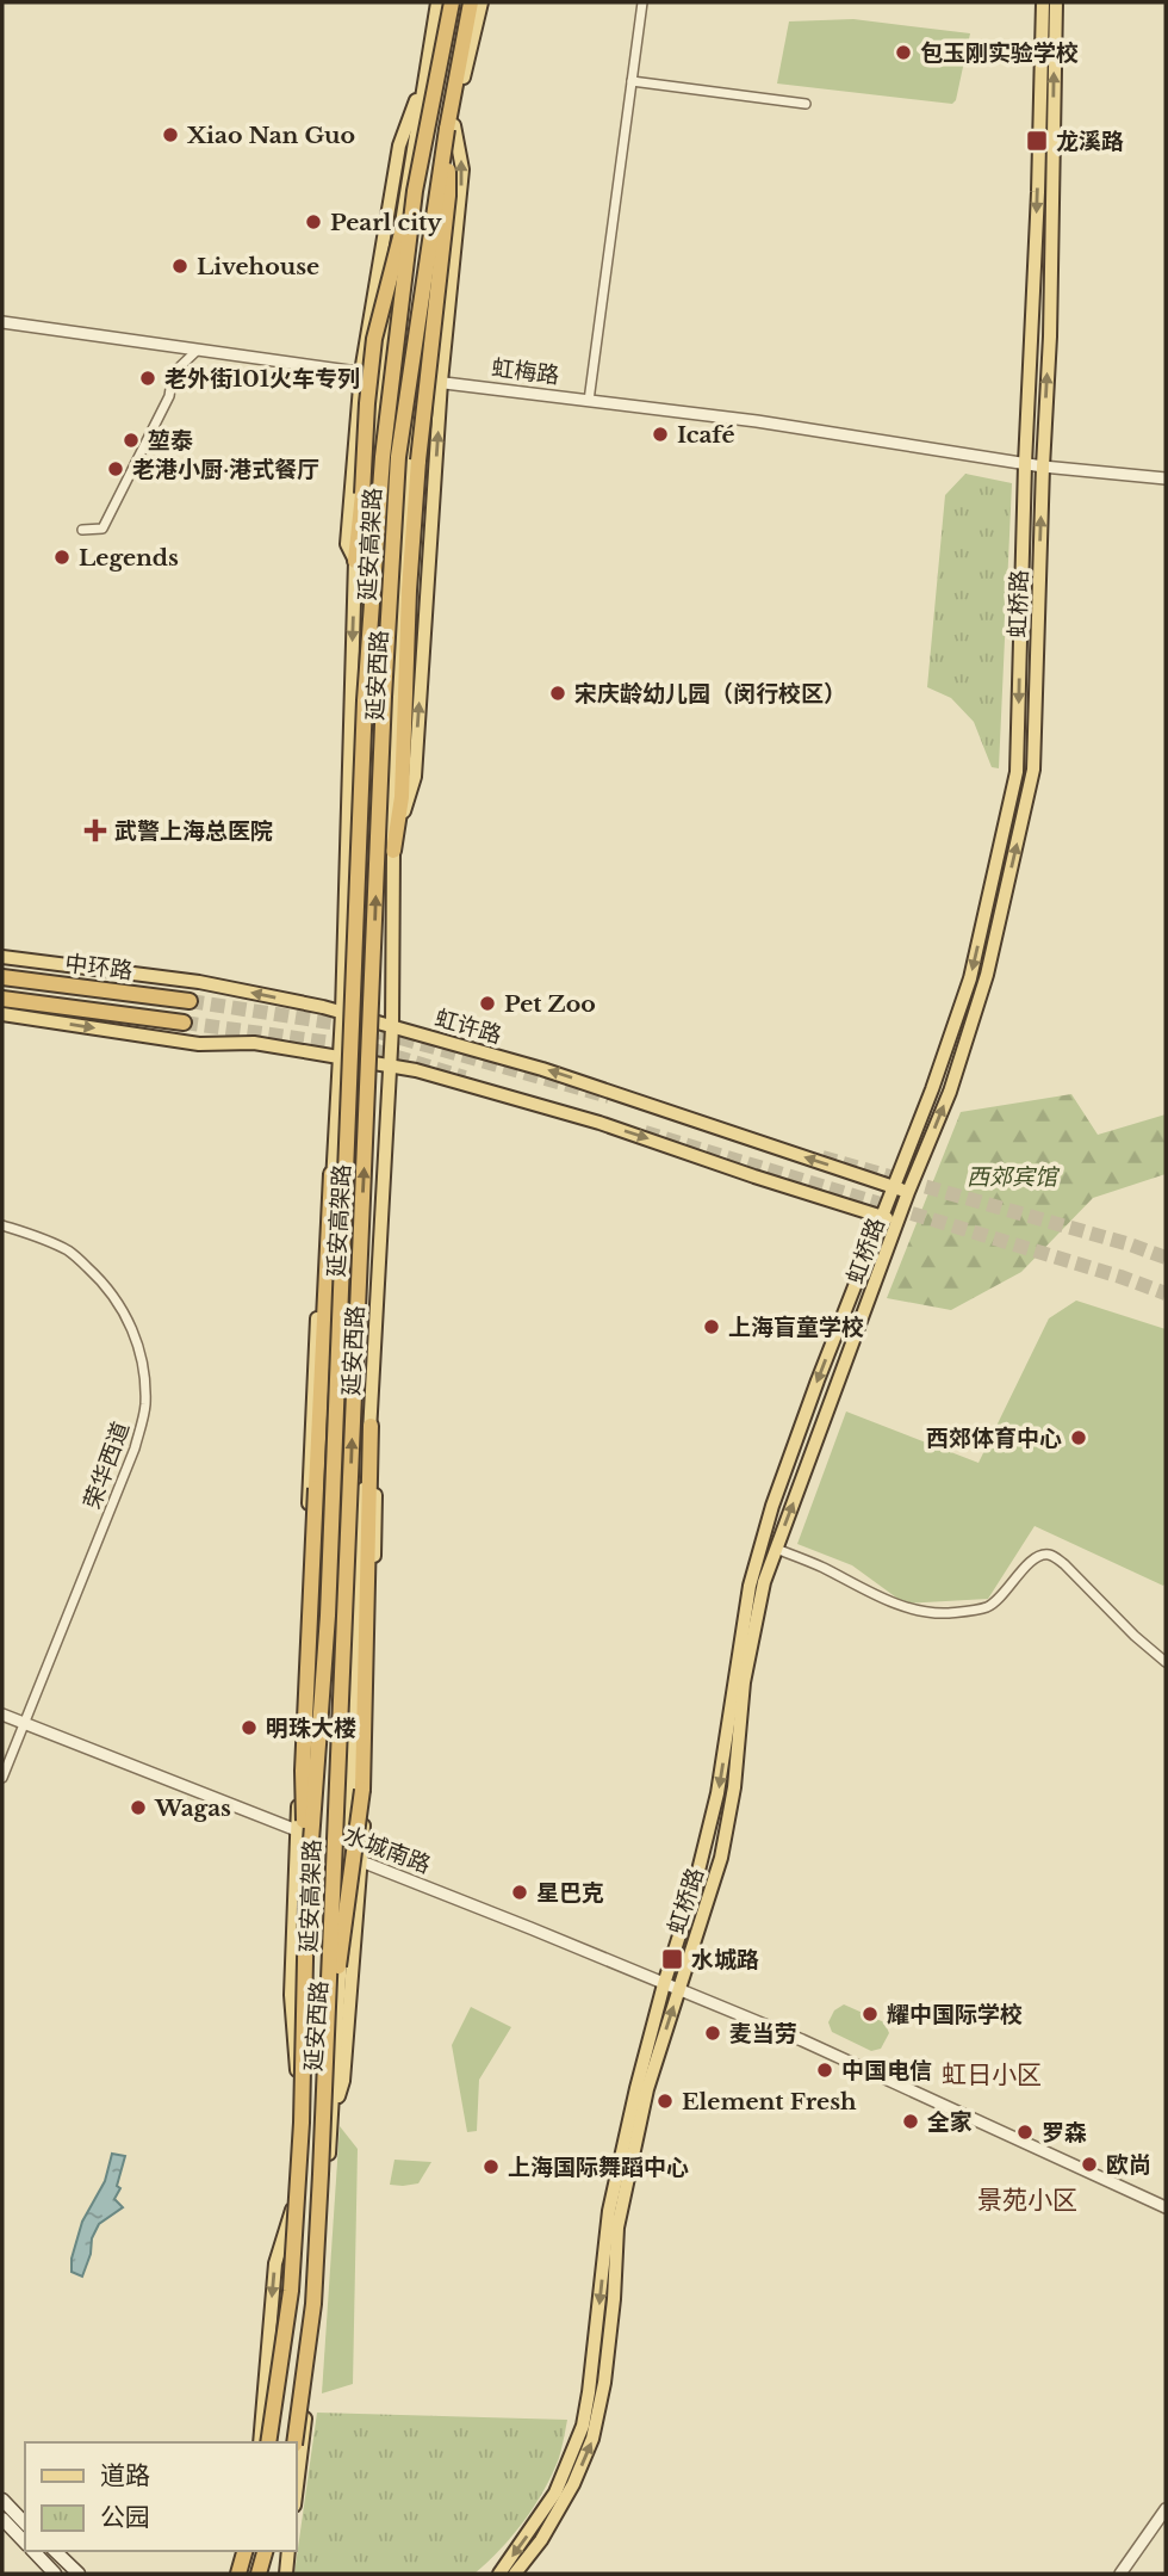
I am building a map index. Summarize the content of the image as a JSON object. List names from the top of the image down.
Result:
{
  "streets": {
    "highway": ["延安高架路", "中环路"],
    "main road": ["虹桥路", "延安西路", "虹许路"],
    "street": ["虹梅路", "荣华西道", "水城南路"]
  },
  "crossings": [
    ["虹梅路", "虹桥路"],
    ["虹梅路", "延安西路"],
    ["延安高架路", "延安西路"],
    ["虹桥路", "虹许路"],
    ["虹桥路", "水城南路"],
    ["延安西路", "虹许路"],
    ["延安西路", "水城南路"],
    ["荣华西道", "水城南路"]
  ],
  "districts": ["虹日小区", "景苑小区"],
  "parks": ["西郊宾馆"],
  "places": {
    "other": [
      "包玉刚实验学校",
      "Xiao Nan Guo",
      "Pearl city",
      "Livehouse",
      "老外街101火车专列",
      "Icafé",
      "堃泰",
      "老港小厨·港式餐厅",
      "Legends",
      "宋庆龄幼儿园（闵行校区）",
      "Pet Zoo",
      "上海盲童学校",
      "西郊体育中心",
      "明珠大楼",
      "Wagas",
      "星巴克",
      "耀中国际学校",
      "麦当劳",
      "中国电信",
      "Element Fresh",
      "全家",
      "罗森",
      "欧尚",
      "上海国际舞蹈中心"
    ],
    "transit": ["龙溪路", "水城路"],
    "health": ["武警上海总医院"]
  },
  "legend": ["道路", "公园"]
}
